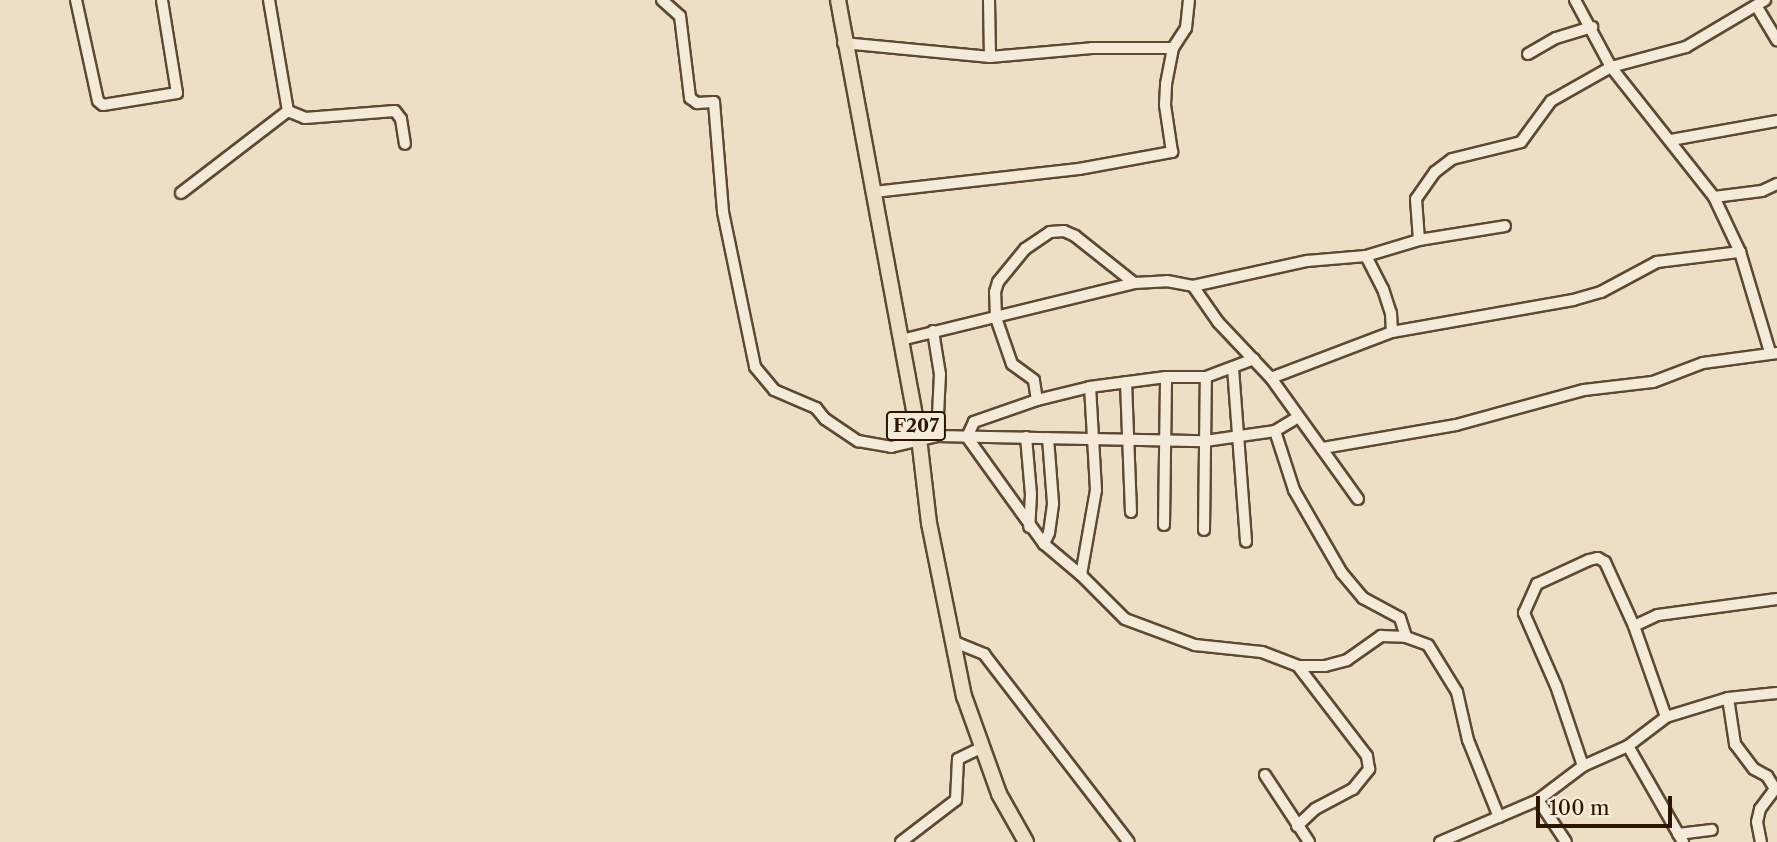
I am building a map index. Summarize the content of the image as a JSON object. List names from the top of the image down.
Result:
{
  "streets": {
    "main road": ["F207"]
  },
  "scale_bar": "100 m"
}
